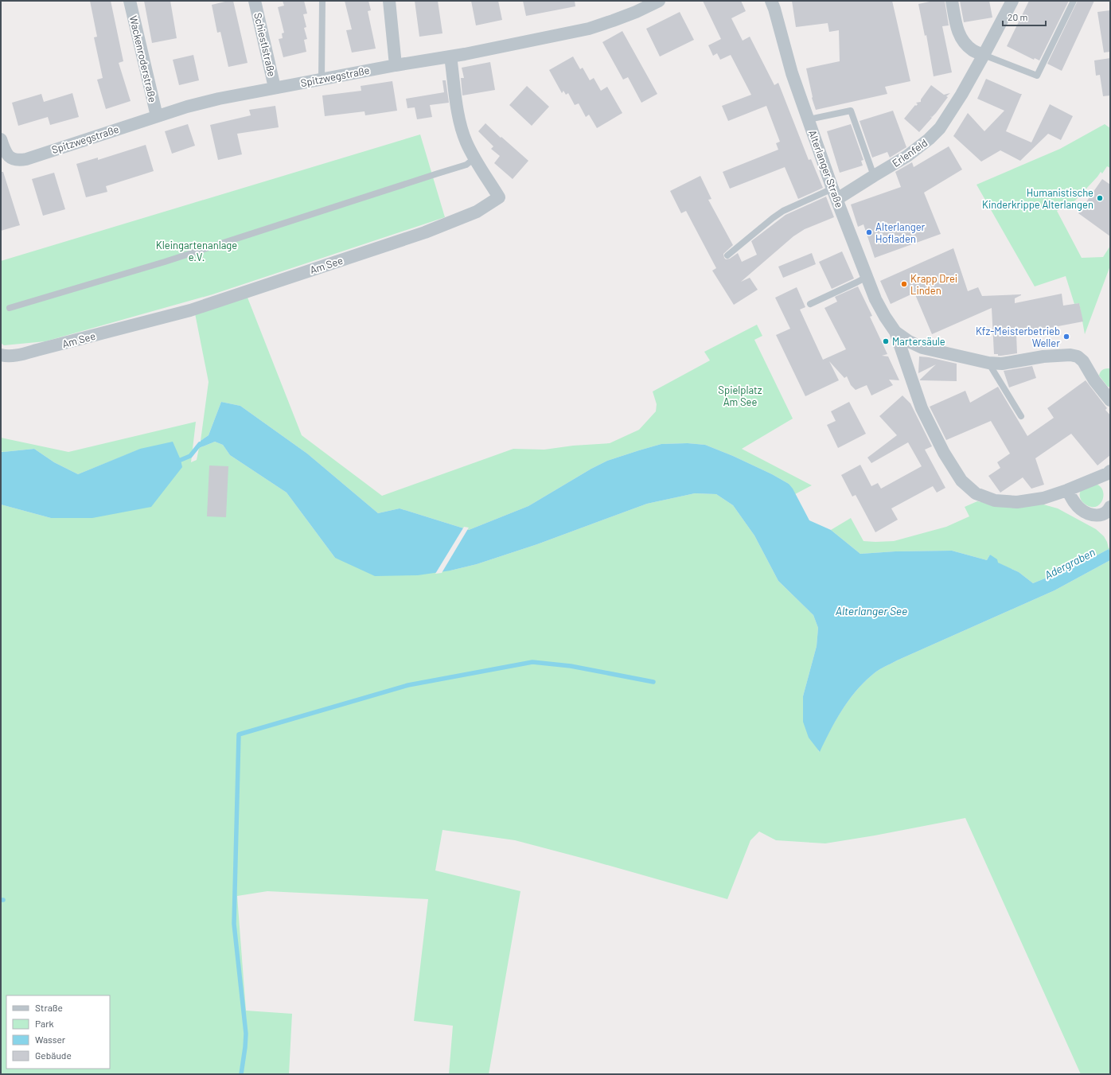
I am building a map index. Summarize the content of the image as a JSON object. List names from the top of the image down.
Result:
{
  "streets": {
    "street": [
      "Schiestlstraße",
      "Wackenroderstraße",
      "Spitzwegstraße",
      "Erlenfeld",
      "Alterlanger Straße",
      "Am See"
    ]
  },
  "crossings": [
    ["Schiestlstraße", "Spitzwegstraße"],
    ["Wackenroderstraße", "Spitzwegstraße"],
    ["Spitzwegstraße", "Am See"],
    ["Erlenfeld", "Alterlanger Straße"]
  ],
  "water": ["Adergraben", "Alterlanger See"],
  "parks": ["Kleingartenanlage e.V.", "Spielplatz Am See"],
  "places": [
    "Humanistische Kinderkrippe Alterlangen",
    "Alterlanger Hofladen",
    "Krapp Drei Linden",
    "Kfz-Meisterbetrieb Weller",
    "Martersäule"
  ],
  "legend": [
    "Straße",
    "Park",
    "Wasser",
    "Gebäude"
  ],
  "scale_bar": "20 m"
}
